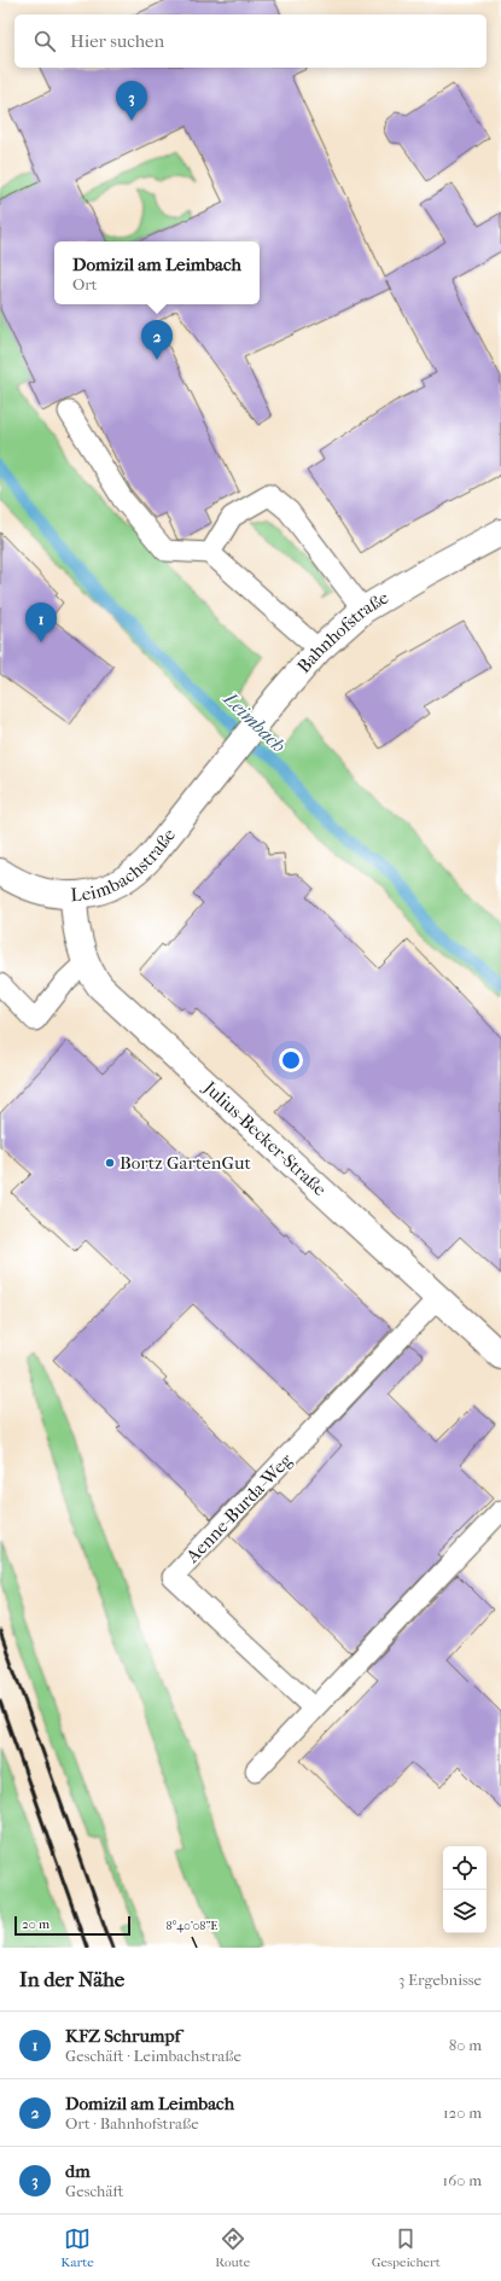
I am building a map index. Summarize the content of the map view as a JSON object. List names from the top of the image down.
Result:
{
  "streets": {
    "street": ["Bahnhofstraße", "Leimbachstraße", "Julius-Becker-Straße"],
    "lane": ["Aenne-Burda-Weg"]
  },
  "crossings": [
    ["Bahnhofstraße", "Leimbachstraße"],
    ["Leimbachstraße", "Julius-Becker-Straße"],
    ["Julius-Becker-Straße", "Aenne-Burda-Weg"]
  ],
  "water": ["Leimbach"],
  "places": ["Bortz GartenGut"],
  "scale_bar": "20 m",
  "page": {
    "search": "Hier suchen",
    "pins": ["3", "2", "1"],
    "popup": ["Domizil am Leimbach", "Ort"],
    "scale": "20 m",
    "heading": ["In der Nähe", "3 Ergebnisse"],
    "list": [
      {
        "mark": "1",
        "name": "KFZ Schrumpf",
        "note": "Geschäft · Leimbachstraße",
        "value": "80 m"
      },
      {
        "mark": "2",
        "name": "Domizil am Leimbach",
        "note": "Ort · Bahnhofstraße",
        "value": "120 m"
      },
      {
        "mark": "3",
        "name": "dm",
        "note": "Geschäft",
        "value": "160 m"
      }
    ],
    "nav": ["Karte", "Route", "Gespeichert"]
  },
  "coordinates": ["8°40'08\"E"]
}
